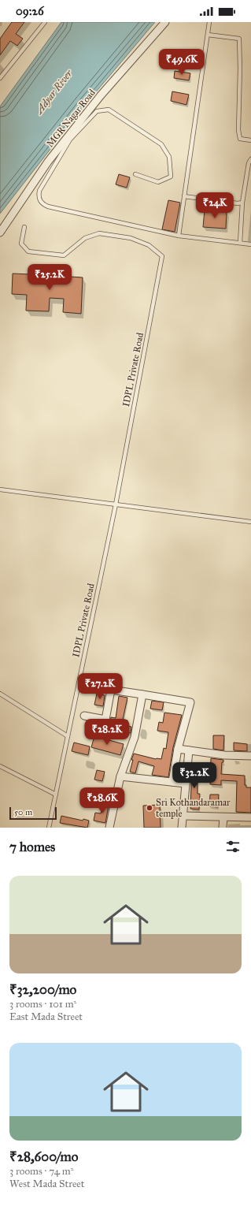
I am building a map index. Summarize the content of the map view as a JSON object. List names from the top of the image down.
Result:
{
  "streets": {
    "street": ["MGR Nagar Road"],
    "lane": ["IDPL Private Road"]
  },
  "water": ["Adyar River"],
  "places": ["Sri Kothandaramar temple"],
  "scale_bar": "50 m",
  "page": {
    "status": "09:26",
    "price": [
      "₹49.6K",
      "₹24K",
      "₹25.2K",
      "₹27.2K",
      "₹28.2K",
      "₹32.2K",
      "₹28.6K"
    ],
    "scale": "50 m",
    "heading": "7 homes",
    "list": [
      {
        "name": "₹32,200/mo",
        "note": "3 rooms · 101 m² · East Mada Street"
      },
      {
        "name": "₹28,600/mo",
        "note": "3 rooms · 74 m² · West Mada Street"
      }
    ]
  }
}
